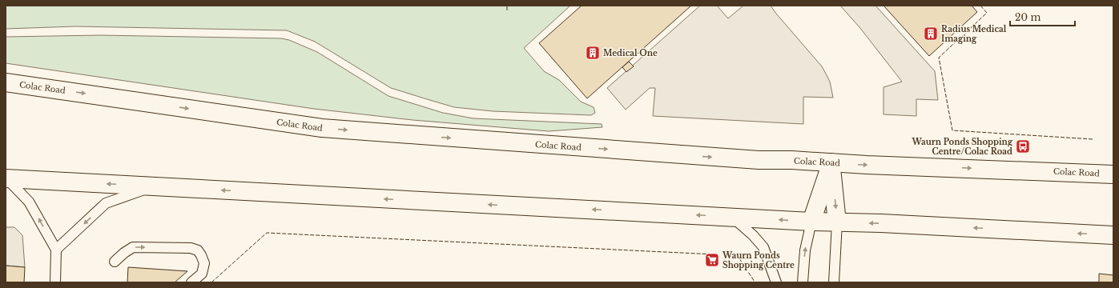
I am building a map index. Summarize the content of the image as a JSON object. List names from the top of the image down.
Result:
{
  "streets": {
    "highway": ["Colac Road"]
  },
  "places": {
    "building": ["Radius Medical Imaging", "Medical One"],
    "bus stop": ["Waurn Ponds Shopping Centre/Colac Road"],
    "supermarket": ["Waurn Ponds Shopping Centre"]
  },
  "scale_bar": "20 m"
}
